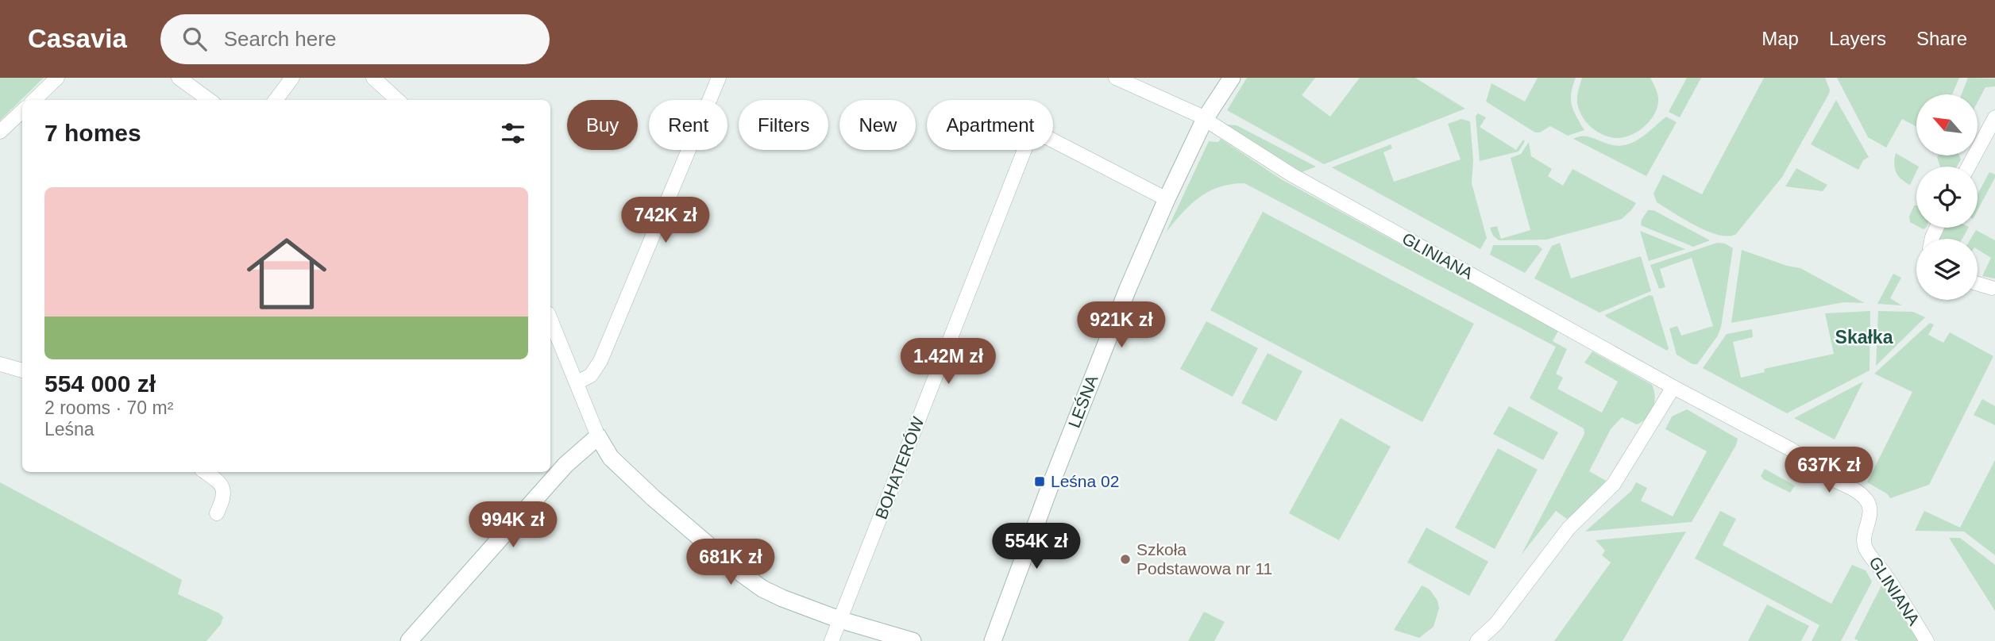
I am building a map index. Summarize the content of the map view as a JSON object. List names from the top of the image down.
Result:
{
  "streets": {
    "street": ["GLINIANA", "LEŚNA", "BOHATERÓW"]
  },
  "crossings": [
    ["GLINIANA", "LEŚNA"],
    ["LEŚNA", "BOHATERÓW"]
  ],
  "districts": ["Skałka"],
  "places": {
    "transit": ["Leśna 02"],
    "other": ["Szkoła Podstawowa nr 11"]
  },
  "north": "top left",
  "page": {
    "header": "Casavia",
    "search": "Search here",
    "nav": ["Map", "Layers", "Share"],
    "chip": [
      "Buy",
      "Rent",
      "Filters",
      "New",
      "Apartment"
    ],
    "heading": "7 homes",
    "list": [
      {
        "name": "554 000 zł",
        "note": "2 rooms · 70 m² · Leśna"
      }
    ],
    "price": [
      "742K zł",
      "921K zł",
      "1.42M zł",
      "637K zł",
      "994K zł",
      "554K zł",
      "681K zł"
    ]
  }
}
